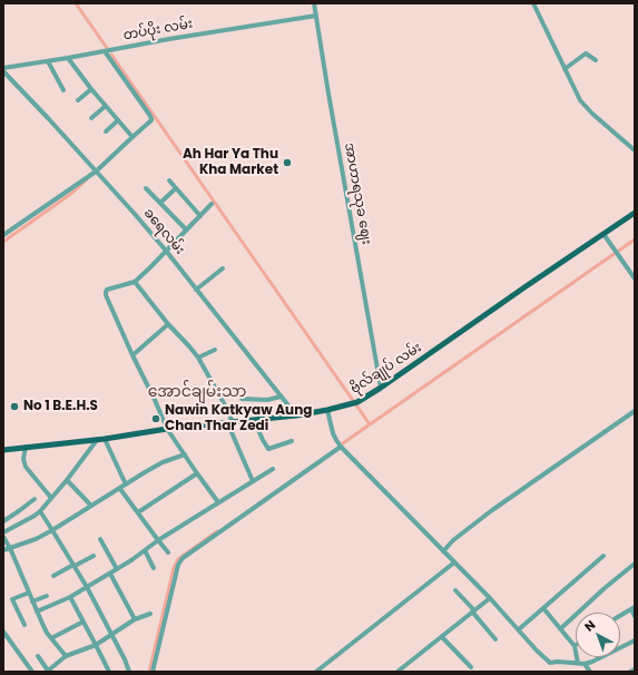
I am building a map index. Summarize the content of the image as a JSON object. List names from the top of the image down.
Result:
{
  "streets": {
    "main road": ["ဗိုလ်ချုပ် လမ်း"],
    "street": ["တပ်ပိုး လမ်း", "အာဟာရသုခ ဈေး", "ခရေလမ်း"]
  },
  "crossings": [
    ["တပ်ပိုး လမ်း", "အာဟာရသုခ ဈေး"],
    ["အာဟာရသုခ ဈေး", "ဗိုလ်ချုပ် လမ်း"],
    ["ခရေလမ်း", "ဗိုလ်ချုပ် လမ်း"]
  ],
  "districts": ["အောင်ချမ်းသာ"],
  "places": ["Ah Har Ya Thu Kha Market", "No 1 B.E.H.S", "Nawin Katkyaw Aung Chan Thar Zedi"],
  "north": "top left"
}
